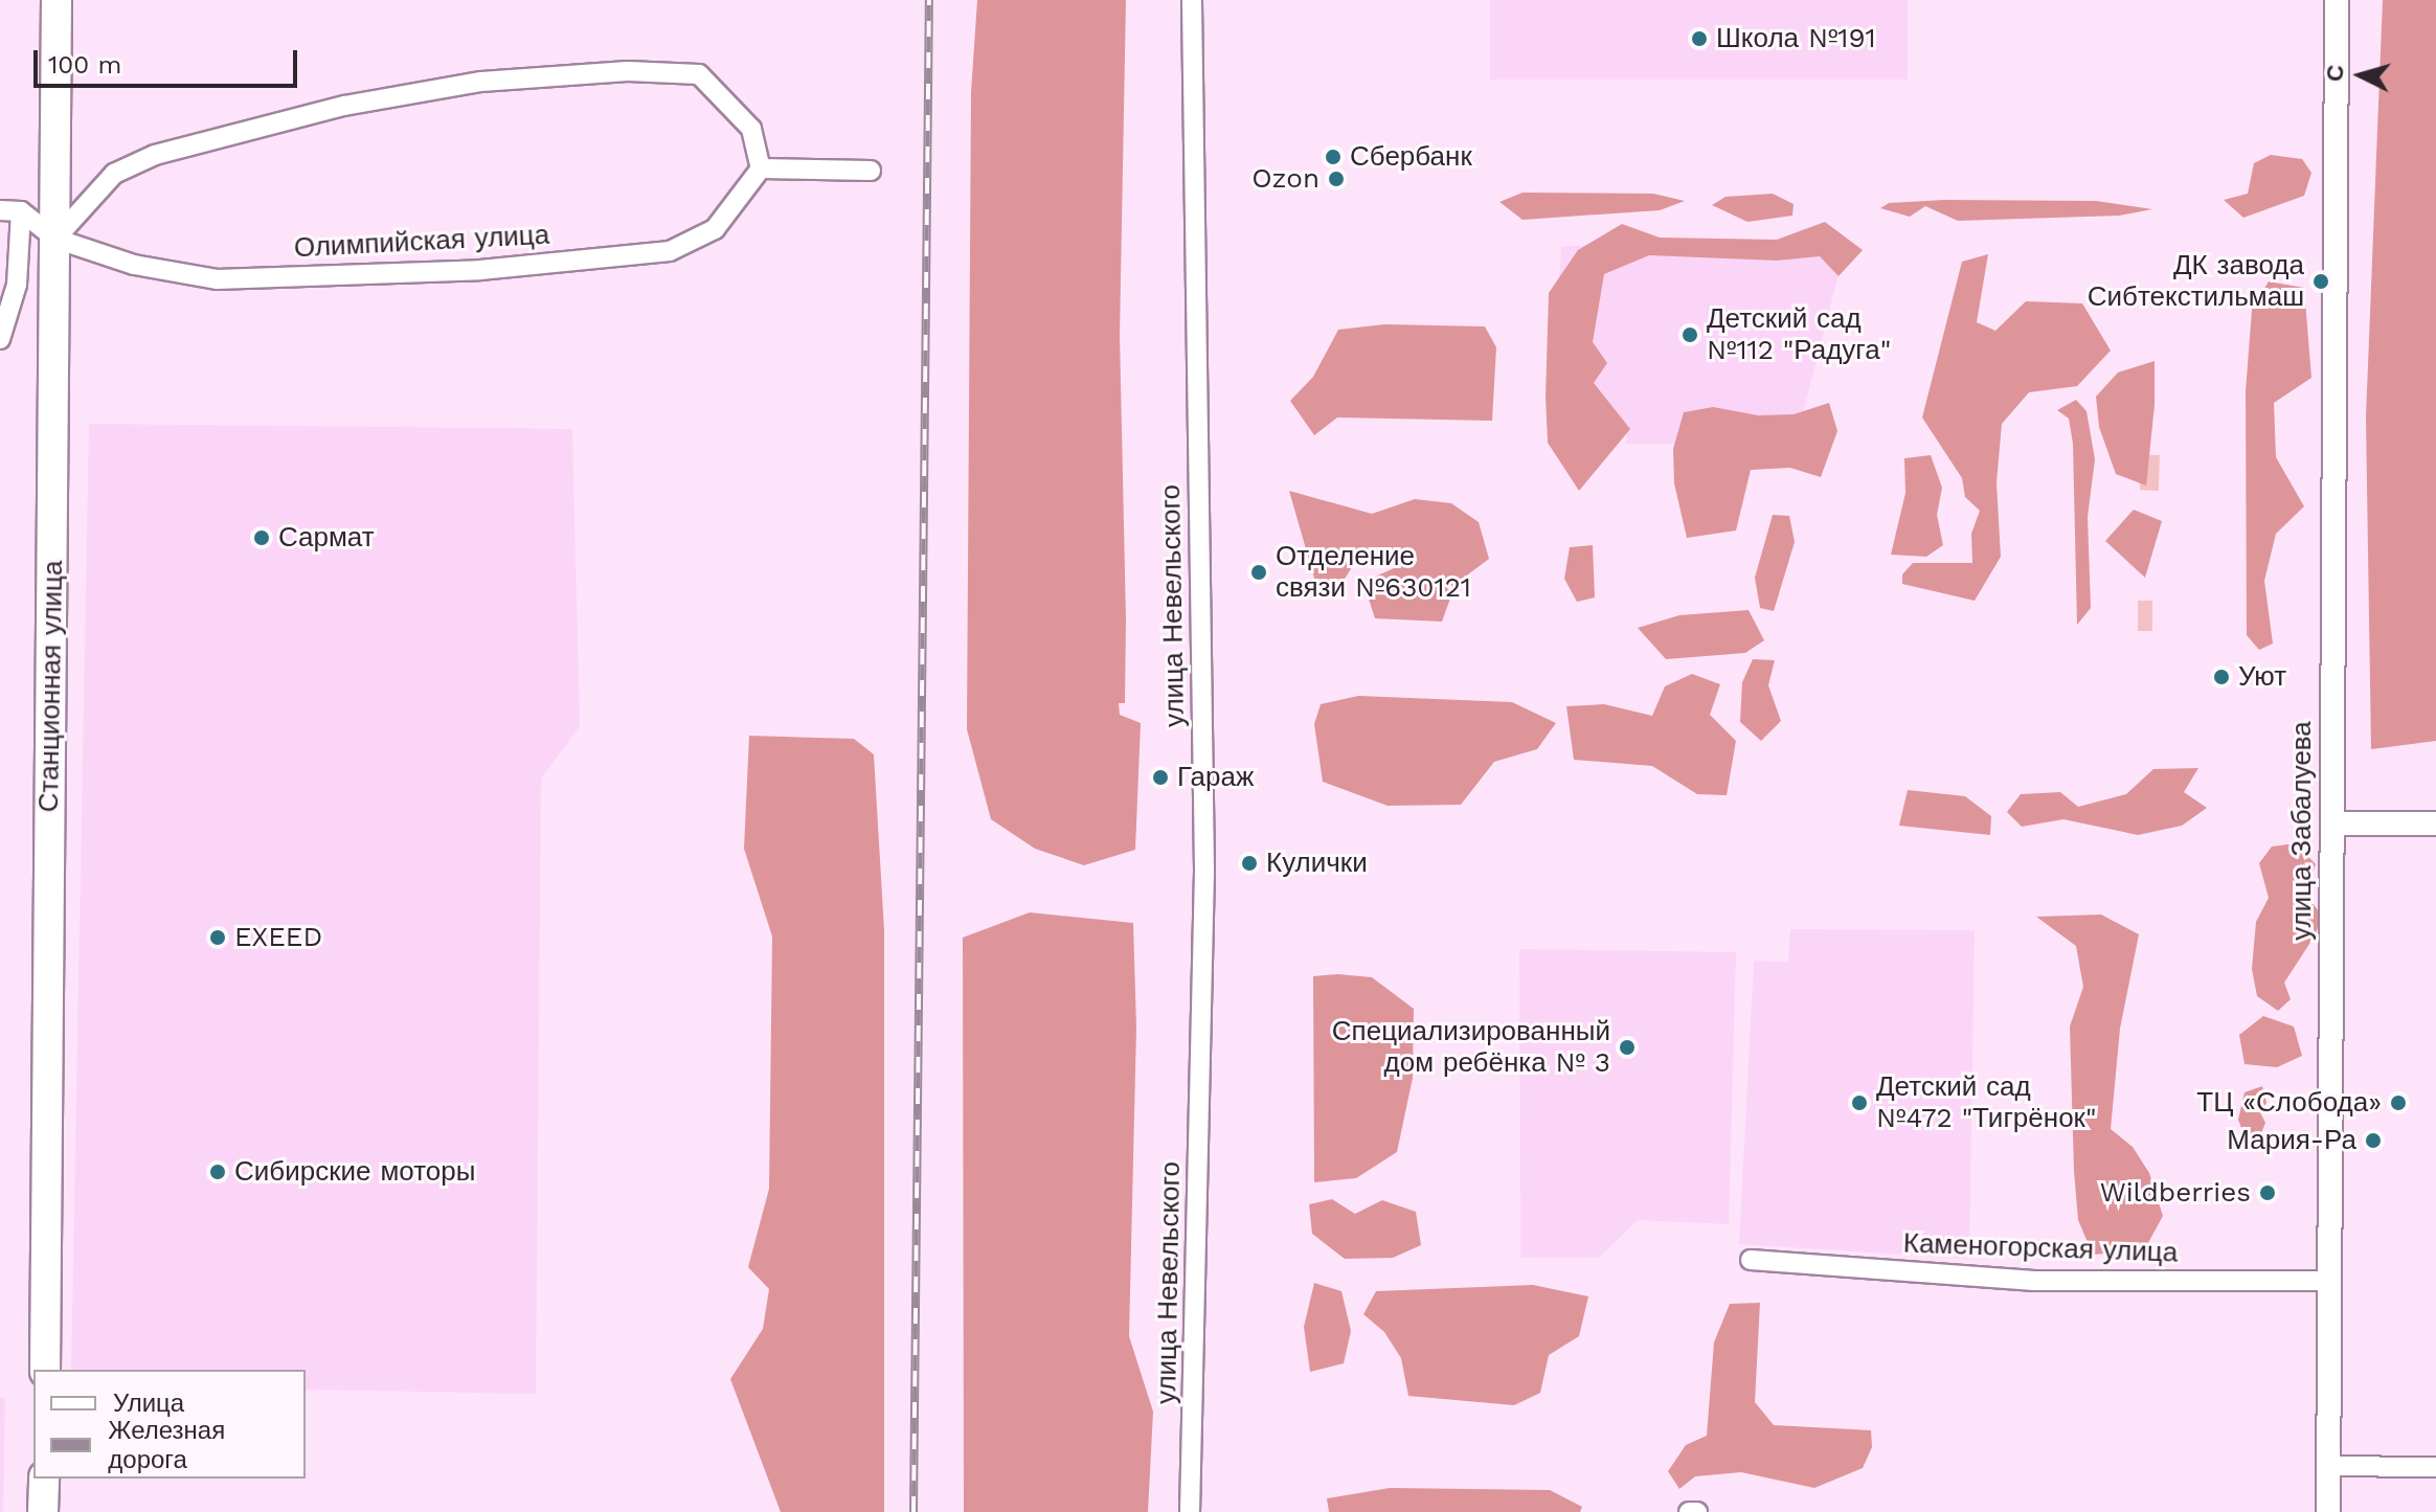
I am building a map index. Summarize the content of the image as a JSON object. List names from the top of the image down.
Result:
{
  "streets": {
    "main road": ["Станционная улица"],
    "street": [
      "Олимпийская улица",
      "улица Невельского",
      "улица Забалуева",
      "Каменогорская улица"
    ]
  },
  "crossings": [
    ["Олимпийская улица", "Станционная улица"],
    ["улица Забалуева", "Каменогорская улица"]
  ],
  "places": [
    "Школа №191",
    "Сбербанк",
    "Ozon",
    "ДК завода Сибтекстильмаш",
    "Детский сад №112 \"Радуга\"",
    "Сармат",
    "Отделение связи №630121",
    "Уют",
    "Гараж",
    "Кулички",
    "EXEED",
    "Специализированный дом ребёнка № 3",
    "Детский сад №472 \"Тигрёнок\"",
    "ТЦ «Слобода»",
    "Мария-Ра",
    "Сибирские моторы",
    "Wildberries"
  ],
  "legend": ["Улица", "Железная дорога"],
  "scale_bar": "100 m",
  "north": "left"
}
